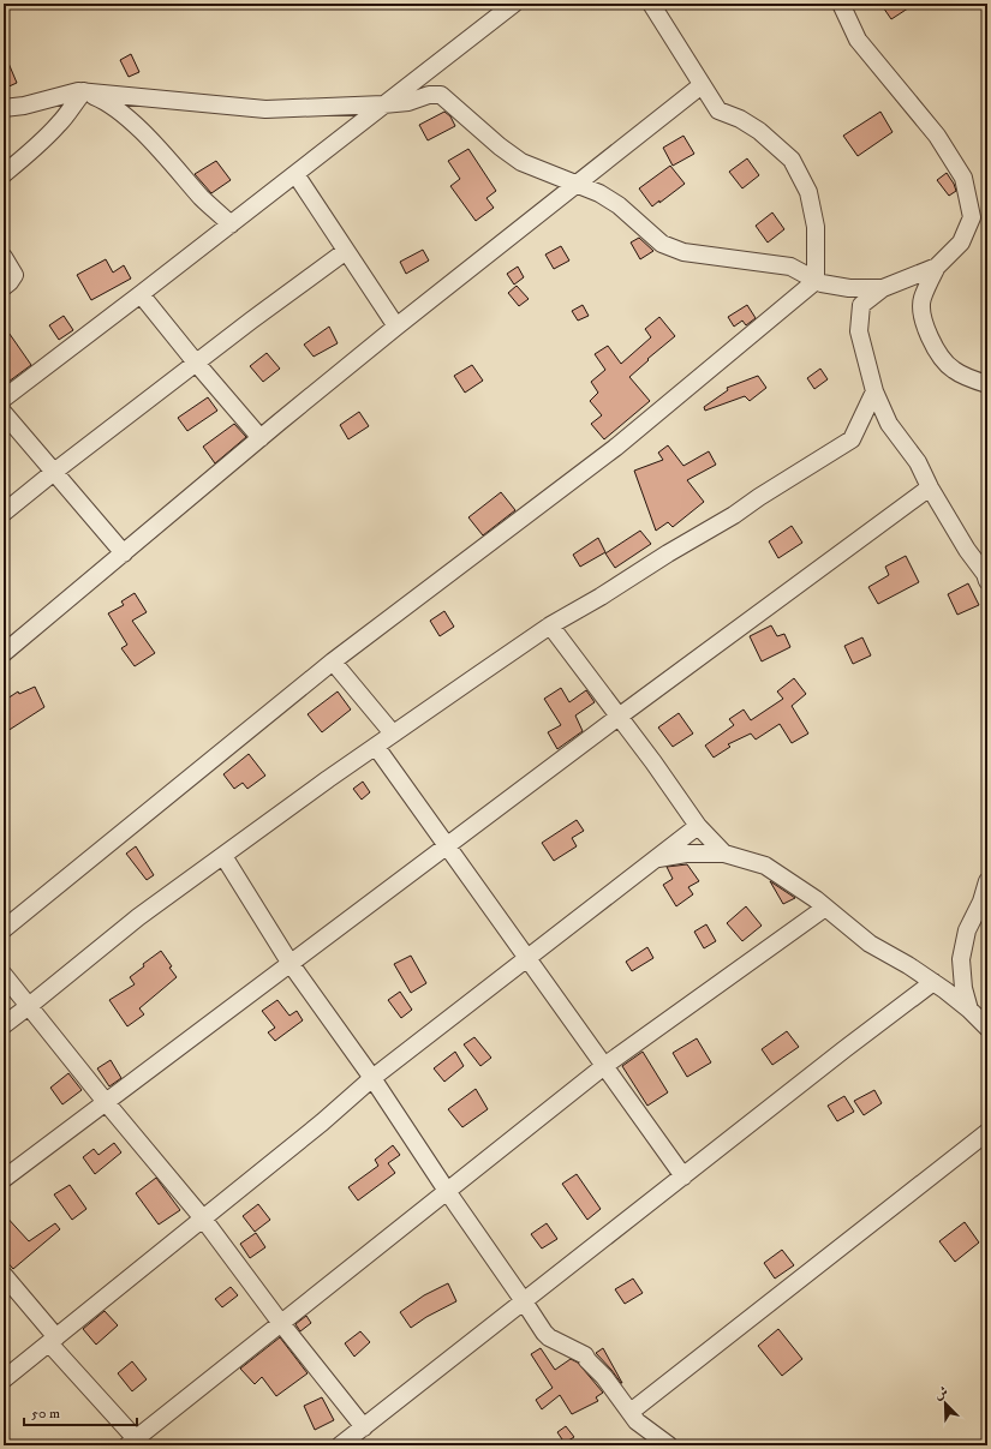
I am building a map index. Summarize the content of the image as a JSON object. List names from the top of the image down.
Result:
{
  "scale_bar": "50 m",
  "north": "top left"
}
